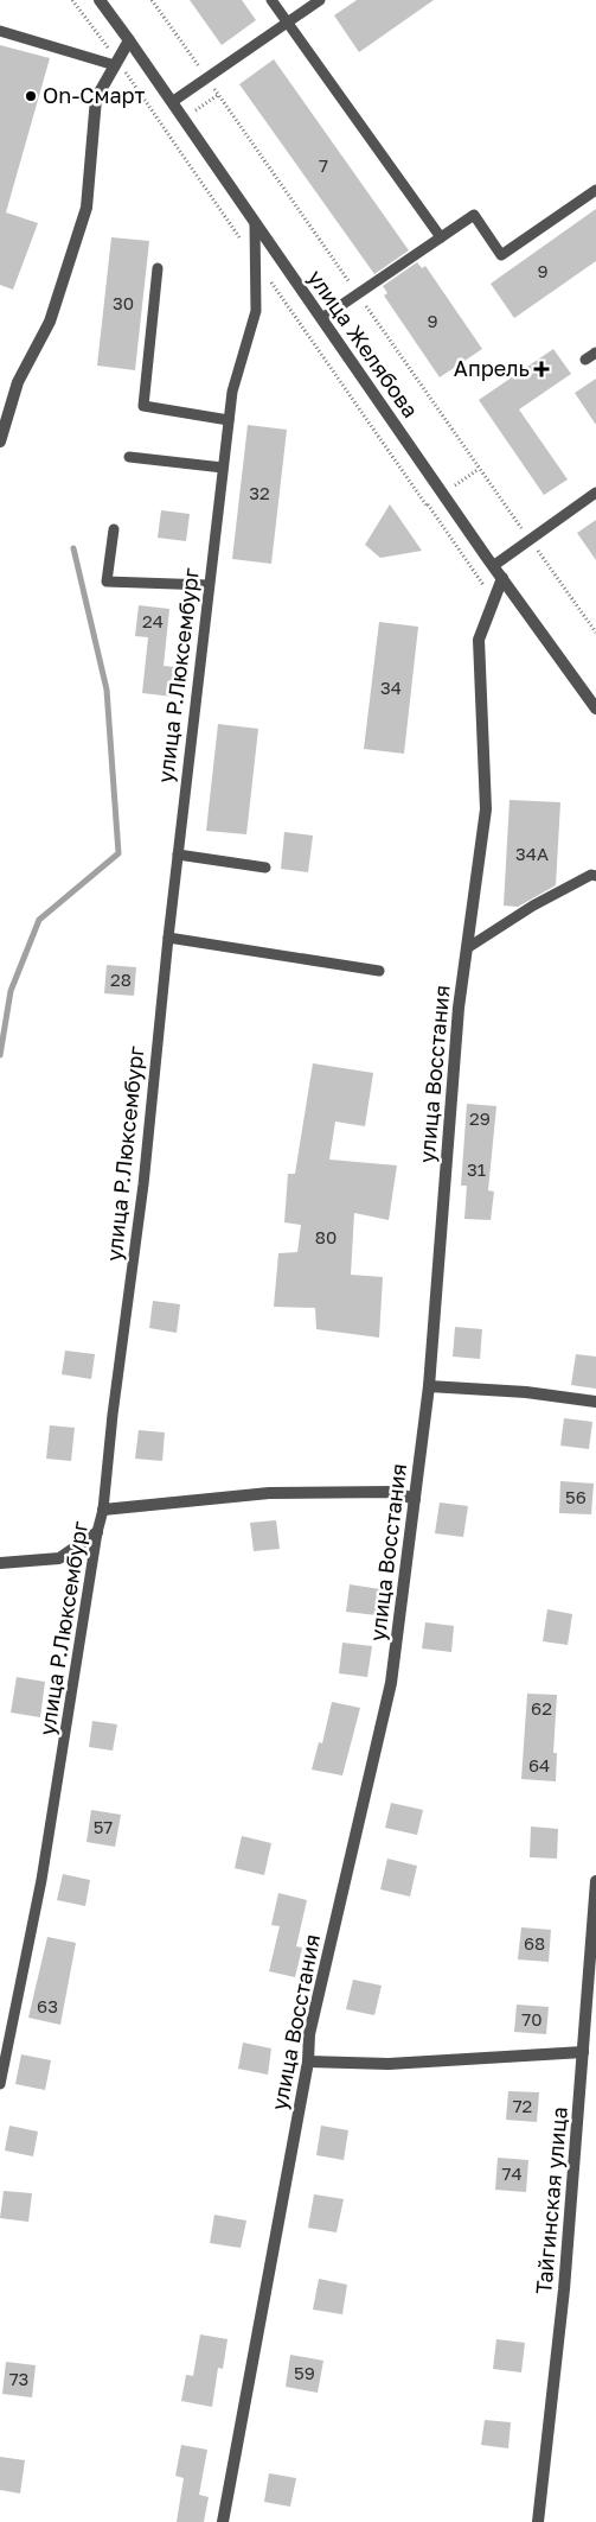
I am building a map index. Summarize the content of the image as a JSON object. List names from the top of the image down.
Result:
{
  "streets": {
    "street": ["улица Желябова", "улица Восстания", "Тайгинская улица"],
    "lane": ["улица Р.Люксембург"]
  },
  "crossings": [
    ["улица Желябова", "улица Р.Люксембург"],
    ["улица Желябова", "улица Восстания"]
  ],
  "places": {
    "other": ["On-Смарт"],
    "health": ["Апрель"]
  },
  "house_numbers": [
    "7",
    "9",
    "30",
    "9",
    "32",
    "24",
    "34",
    "34А",
    "28",
    "29",
    "31",
    "80",
    "56",
    "62",
    "64",
    "57",
    "68",
    "63",
    "70",
    "72",
    "74",
    "59",
    "73"
  ]
}
